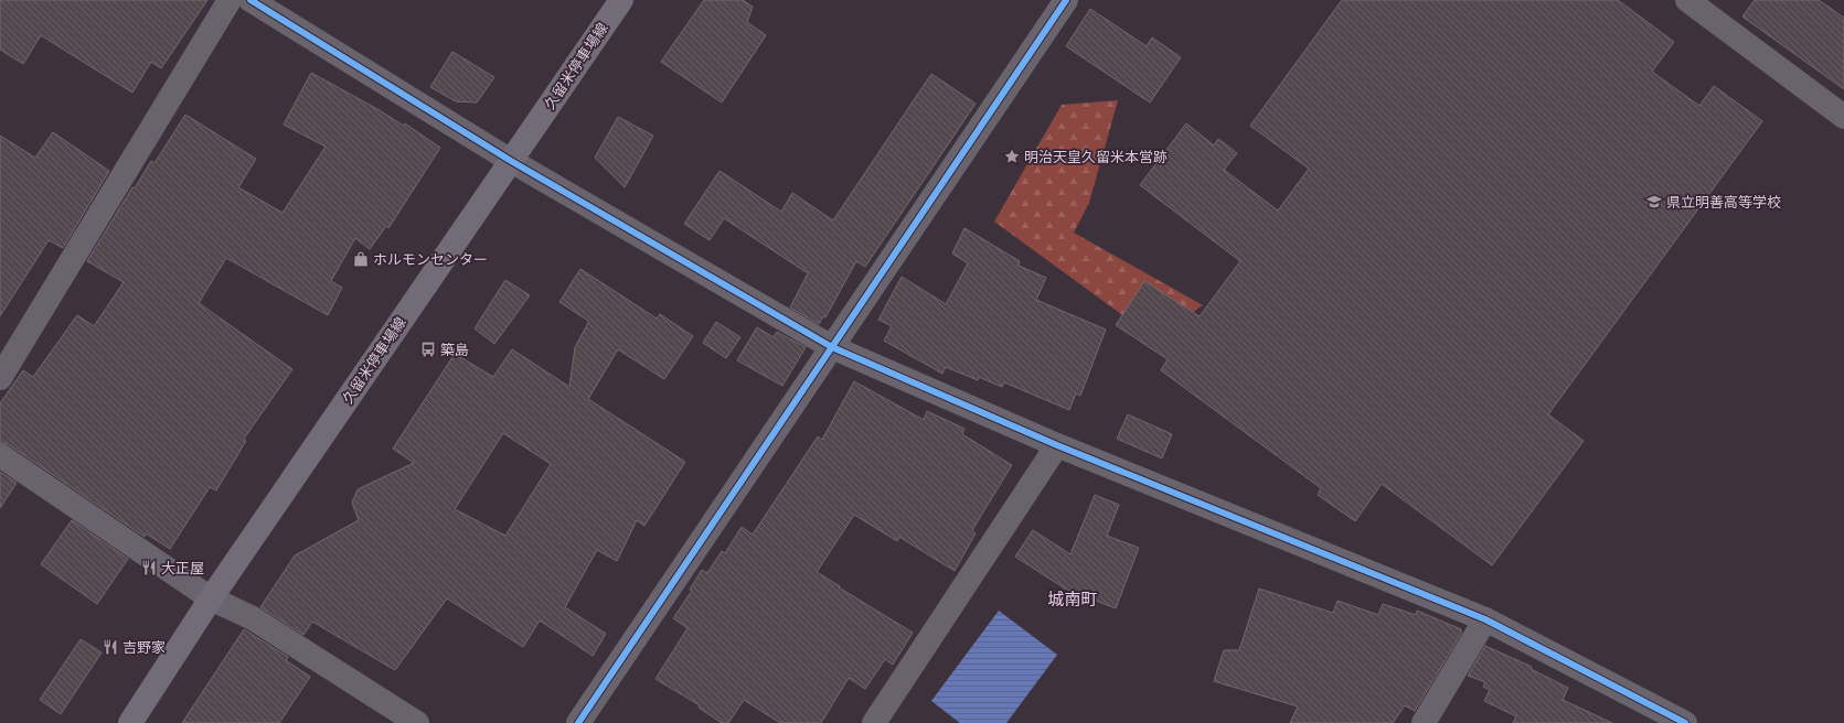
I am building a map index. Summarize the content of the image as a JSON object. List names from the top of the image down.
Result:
{
  "streets": {
    "main road": ["久留米停車場線"]
  },
  "districts": ["城南町"],
  "places": {
    "place": ["明治天皇久留米本営跡"],
    "school or university": ["県立明善高等学校"],
    "shop": ["ホルモンセンター"],
    "bus stop": ["築島"],
    "restaurant": ["大正屋", "吉野家"]
  }
}
